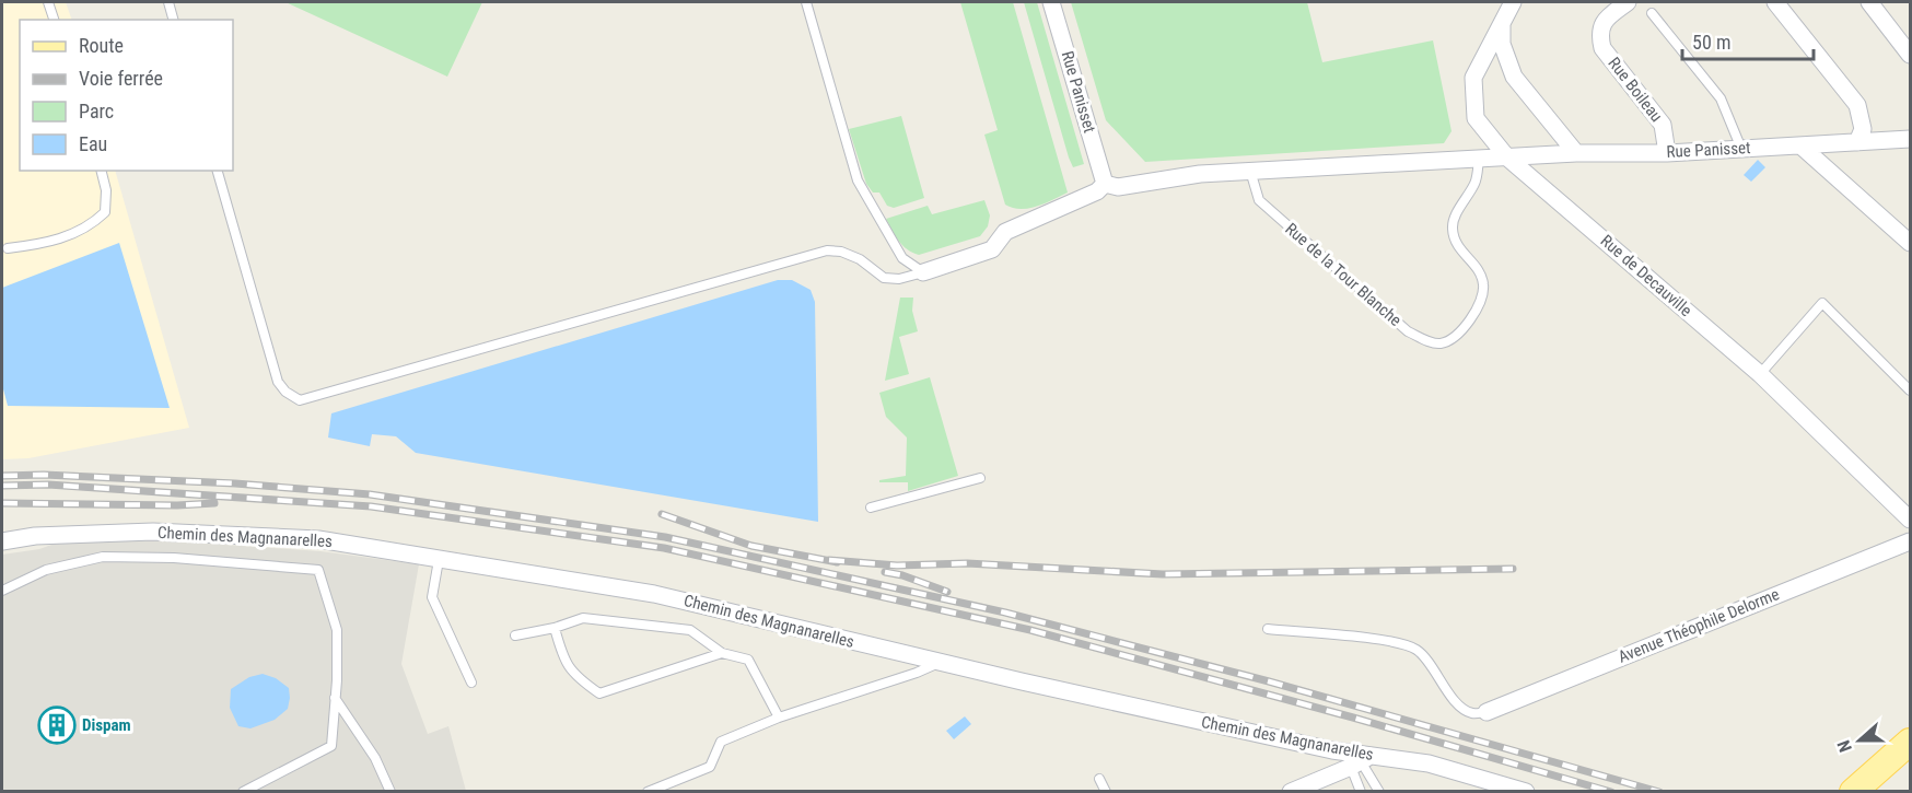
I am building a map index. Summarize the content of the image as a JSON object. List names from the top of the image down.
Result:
{
  "streets": {
    "street": [
      "Rue Boileau",
      "Rue Panisset",
      "Rue de Decauville",
      "Chemin des Magnanarelles",
      "Avenue Théophile Delorme"
    ],
    "lane": ["Rue de la Tour Blanche"]
  },
  "crossings": [
    ["Rue Boileau", "Rue Panisset"],
    ["Rue Panisset", "Rue de la Tour Blanche"],
    ["Rue Panisset", "Rue de Decauville"]
  ],
  "places": {
    "building": ["Dispam"]
  },
  "legend": [
    "Route",
    "Voie ferrée",
    "Parc",
    "Eau"
  ],
  "scale_bar": "50 m",
  "north": "left"
}
